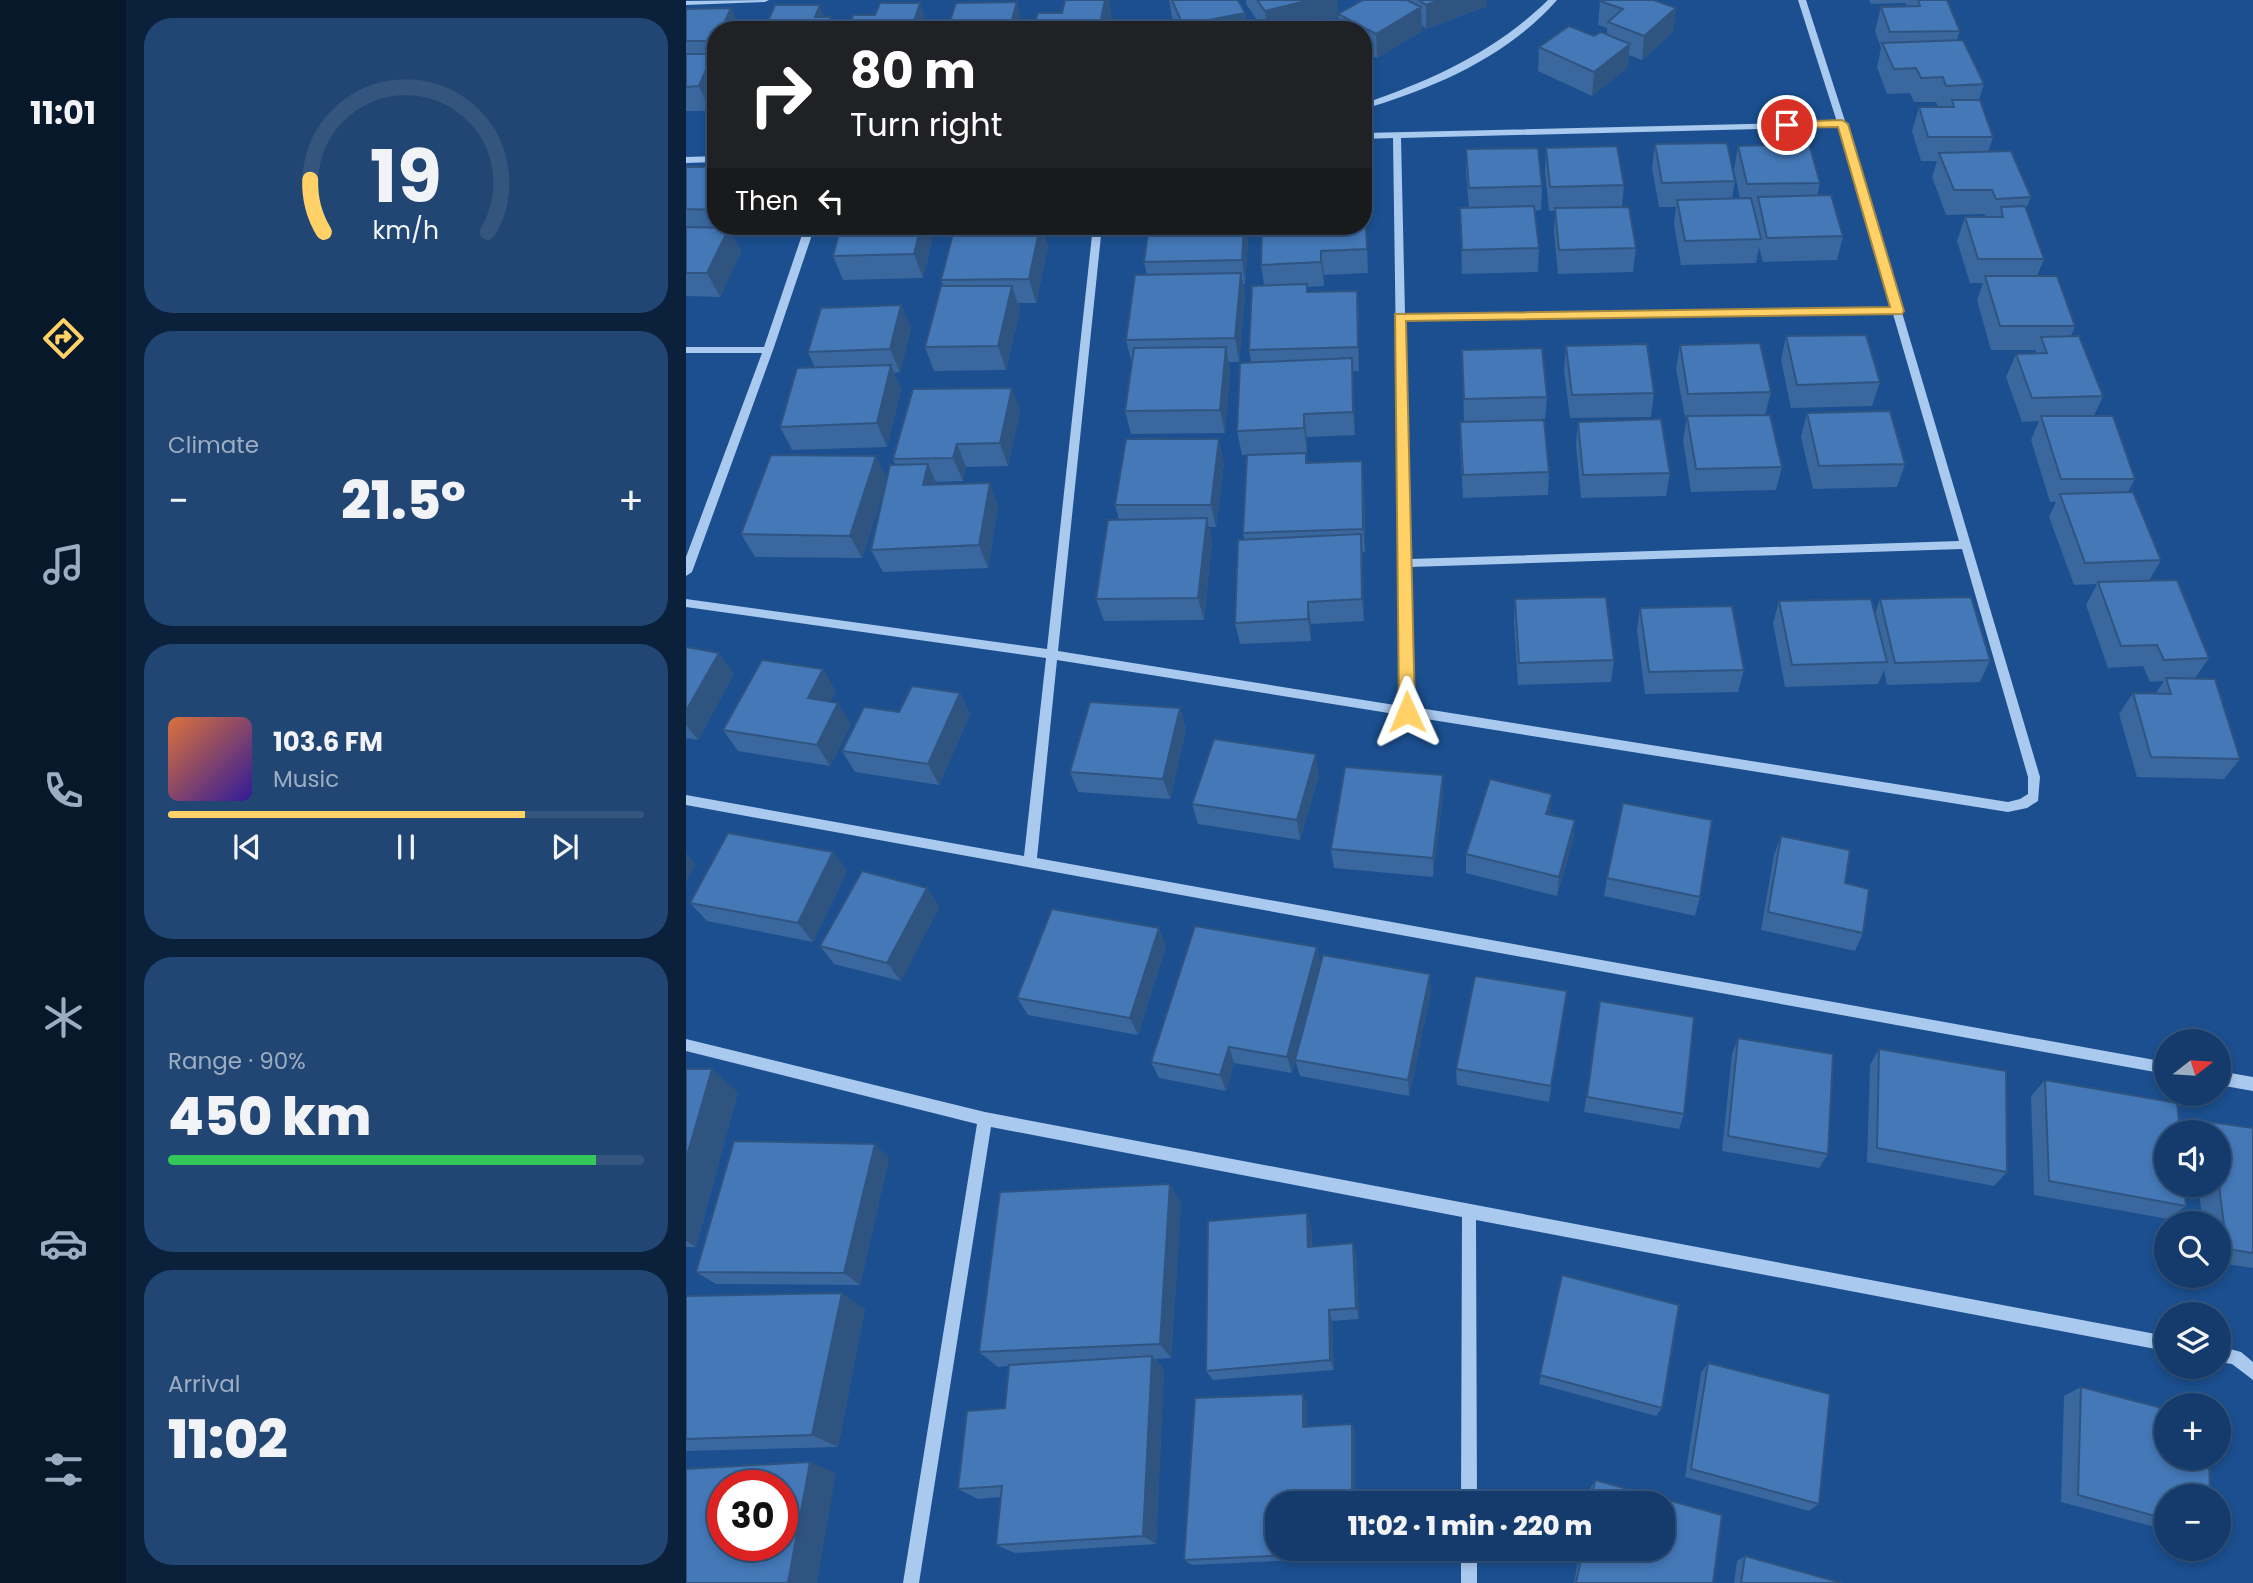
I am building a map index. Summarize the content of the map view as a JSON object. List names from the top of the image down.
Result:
{
  "north": "right",
  "page": {
    "tabs": "11:01",
    "turn": ["80 m", "Turn right"],
    "then": "Then",
    "tile": [
      "Climate",
      ["Range · 90%", "450 km"],
      ["Arrival", "11:02"]
    ],
    "heat": ["−", "21.5°", "+"],
    "song": ["103.6 FM", "Music"],
    "map_buttons": ["+", "−"],
    "limit": "30",
    "trip": "11:02 · 1 min · 220 m",
    "gauge": ["19", "km/h"]
  }
}
